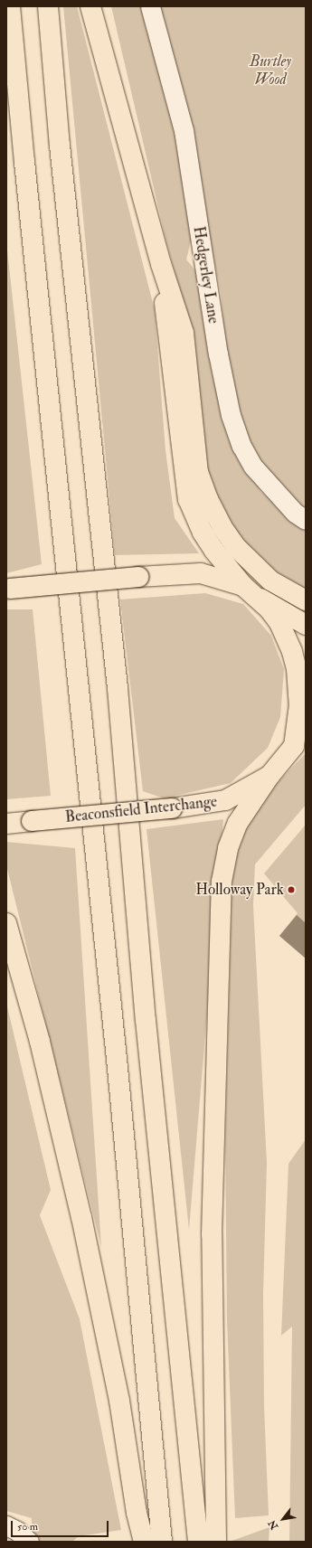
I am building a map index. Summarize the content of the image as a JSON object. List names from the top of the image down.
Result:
{
  "streets": {
    "main road": ["Beaconsfield Interchange"],
    "street": ["Hedgerley Lane"]
  },
  "parks": ["Burtley Wood"],
  "places": ["Holloway Park"],
  "scale_bar": "50 m",
  "north": "bottom left"
}
